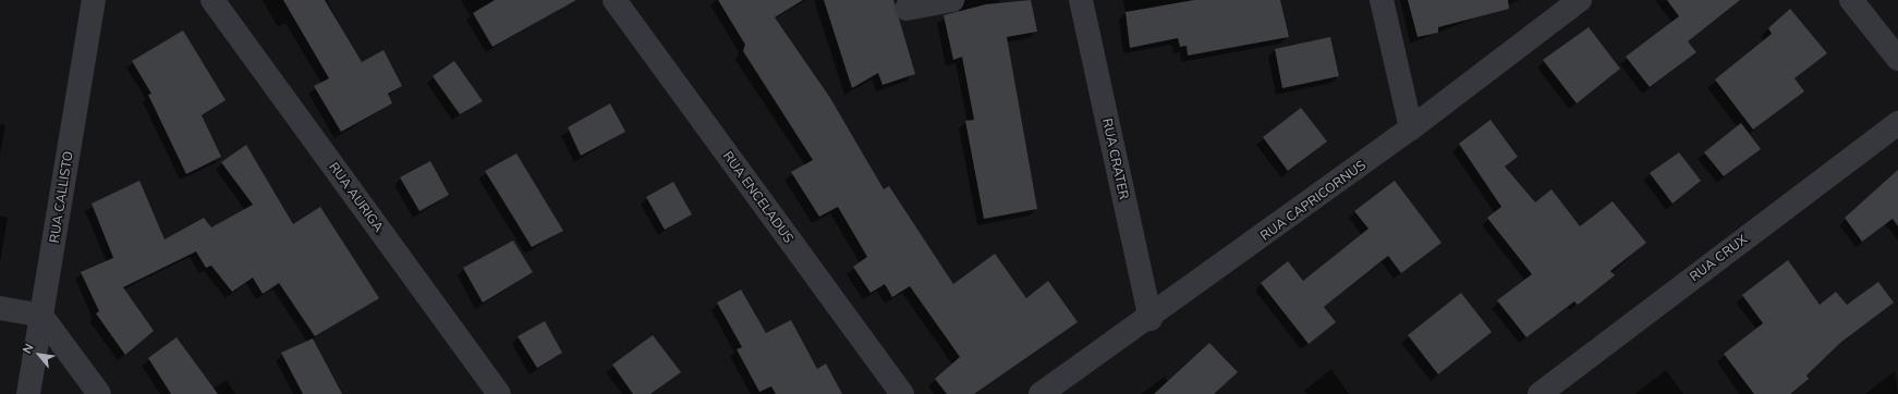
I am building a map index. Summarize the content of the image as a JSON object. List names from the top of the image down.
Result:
{
  "streets": {
    "street": [
      "RUA CRATER",
      "RUA CALLISTO",
      "RUA AURIGA",
      "RUA ENCELADUS",
      "RUA CAPRICORNUS",
      "RUA CRUX"
    ]
  },
  "crossings": [
    ["RUA CRATER", "RUA CAPRICORNUS"]
  ],
  "north": "top left"
}
